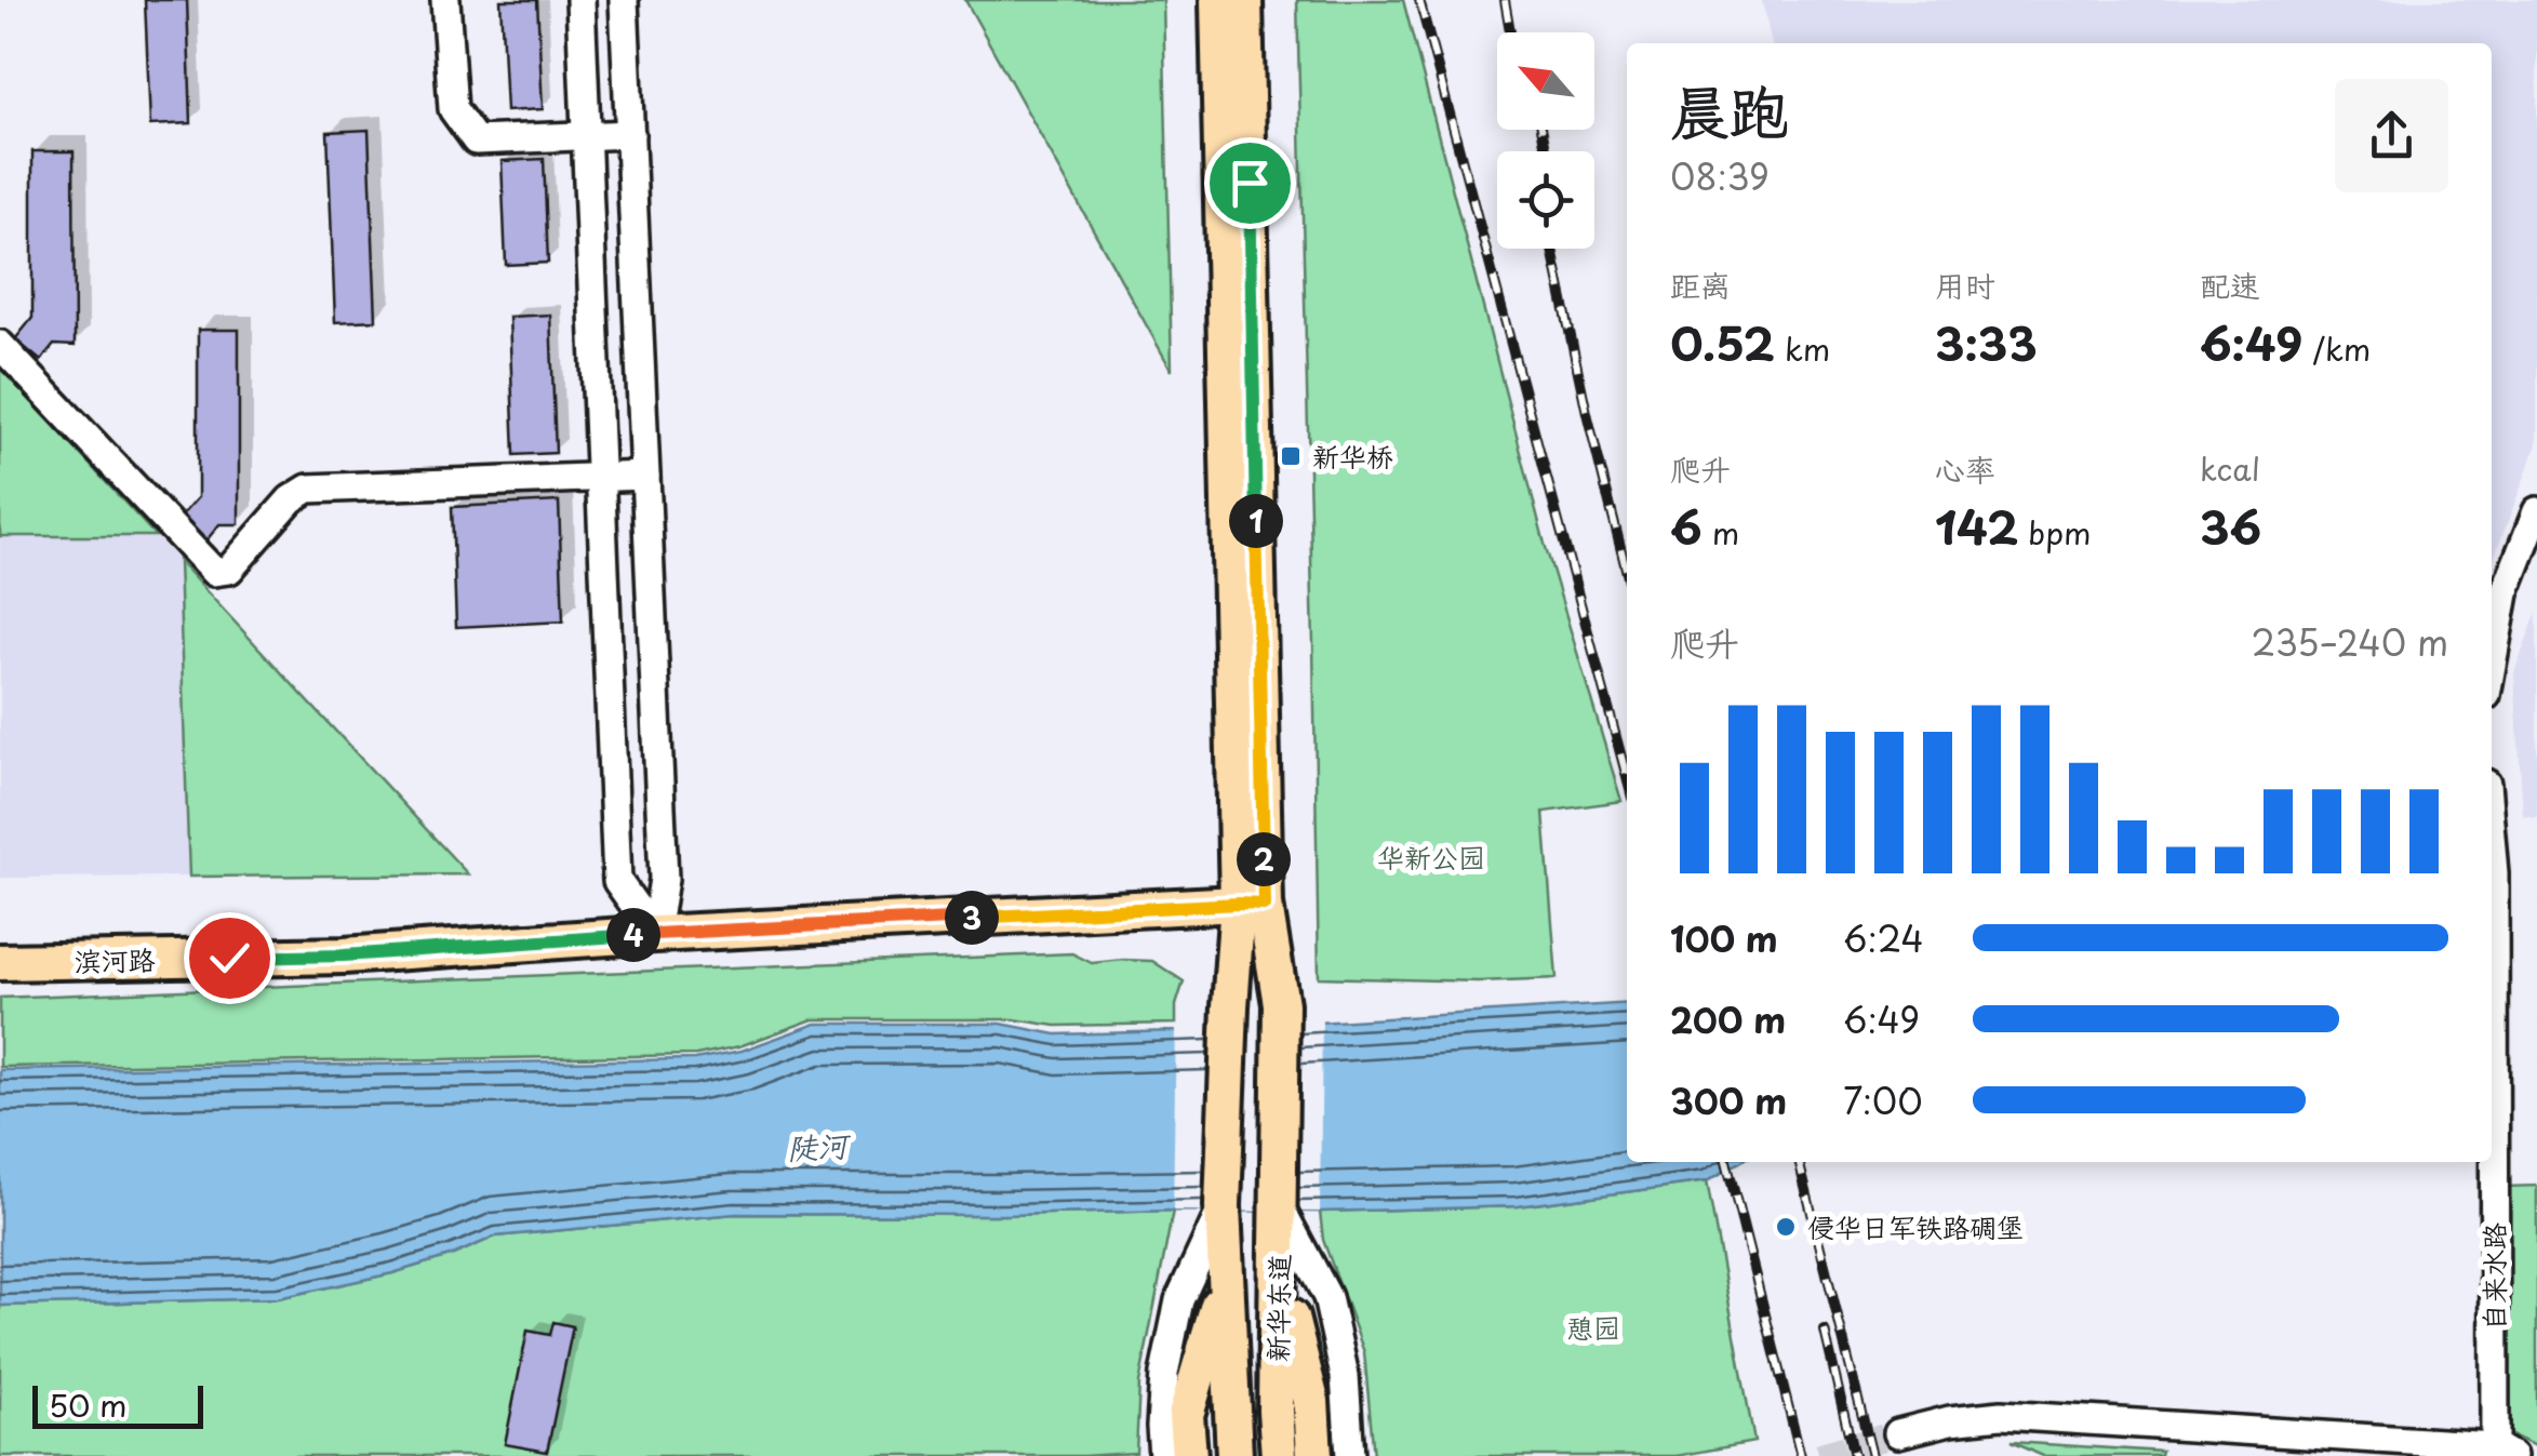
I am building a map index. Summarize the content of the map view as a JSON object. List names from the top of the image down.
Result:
{
  "streets": {
    "main road": ["滨河路", "新华东道"],
    "street": ["自来水路"]
  },
  "water": ["陡河"],
  "parks": ["华新公园", "憩园"],
  "places": {
    "transit": ["新华桥"],
    "other": ["侵华日军铁路碉堡"]
  },
  "scale_bar": "50 m",
  "north": "top left",
  "page": {
    "heading": ["晨跑", "08:39"],
    "stats": [
      ["距离", "0.52 km"],
      ["用时", "3:33"],
      ["配速", "6:49 /km"],
      ["爬升", "6 m"],
      ["心率", "142 bpm"],
      ["kcal", "36"]
    ],
    "pins": [
      "1",
      "2",
      "3",
      "4"
    ],
    "chart": ["爬升", "235–240 m"],
    "list": [
      {
        "name": "100 m",
        "note": "6:24"
      },
      {
        "name": "200 m",
        "note": "6:49"
      },
      {
        "name": "300 m",
        "note": "7:00"
      }
    ],
    "scale": "50 m"
  }
}
